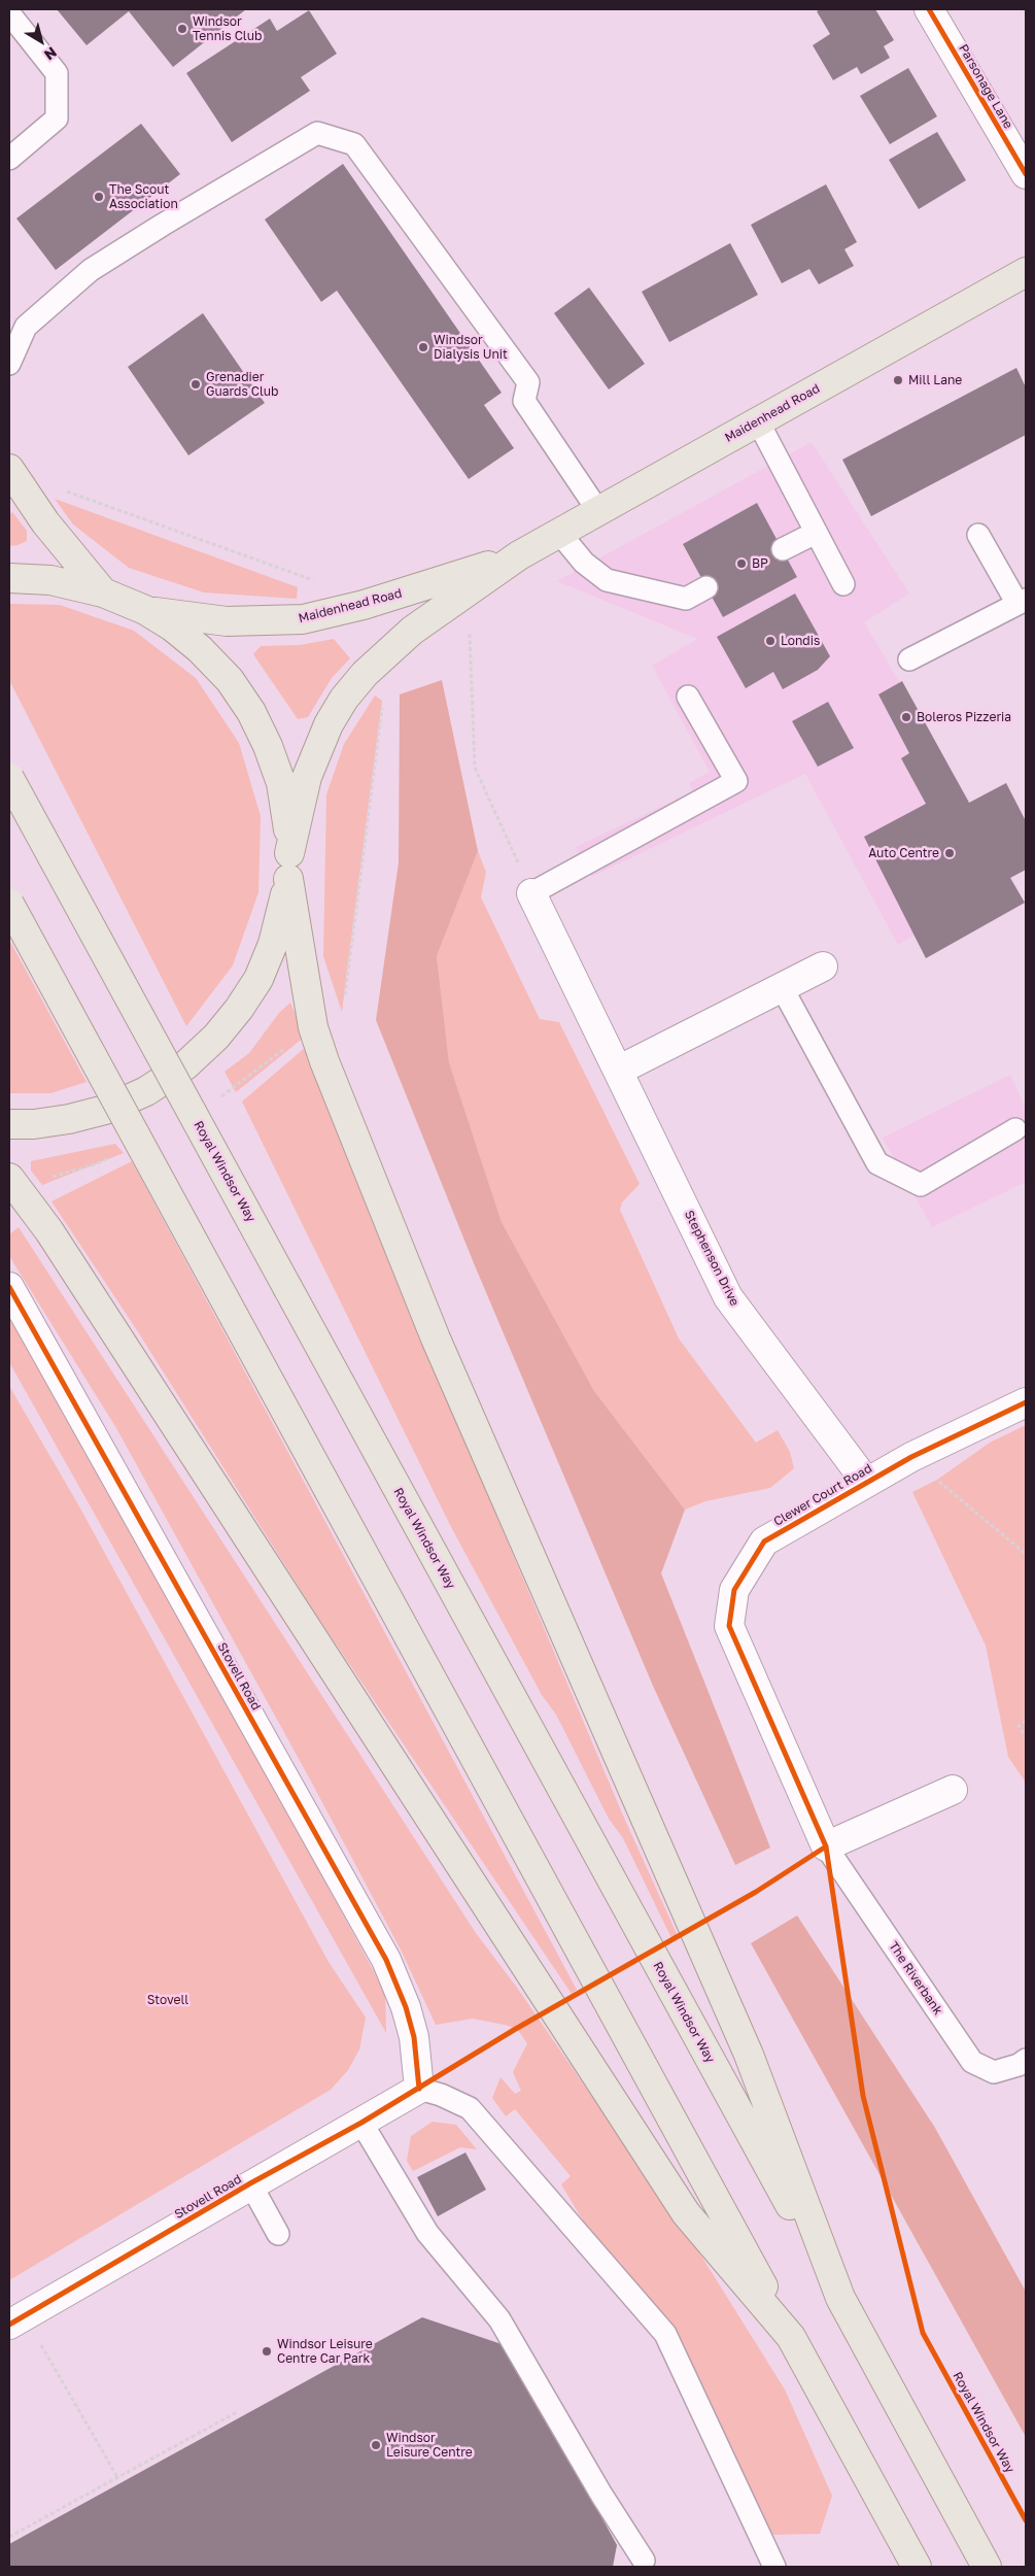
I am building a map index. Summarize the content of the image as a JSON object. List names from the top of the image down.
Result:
{
  "streets": {
    "main road": ["Maidenhead Road", "Royal Windsor Way"],
    "street": [
      "Parsonage Lane",
      "Stephenson Drive",
      "Clewer Court Road",
      "Stovell Road"
    ],
    "lane": ["The Riverbank"]
  },
  "crossings": [
    ["Stephenson Drive", "Clewer Court Road"],
    ["Clewer Court Road", "The Riverbank"]
  ],
  "parks": ["Stovell"],
  "places": [
    "Windsor Tennis Club",
    "The Scout Association",
    "Windsor Dialysis Unit",
    "Mill Lane",
    "Grenadier Guards Club",
    "BP",
    "Londis",
    "Boleros Pizzeria",
    "Auto Centre",
    "Windsor Leisure Centre Car Park",
    "Windsor Leisure Centre"
  ],
  "north": "bottom right"
}
